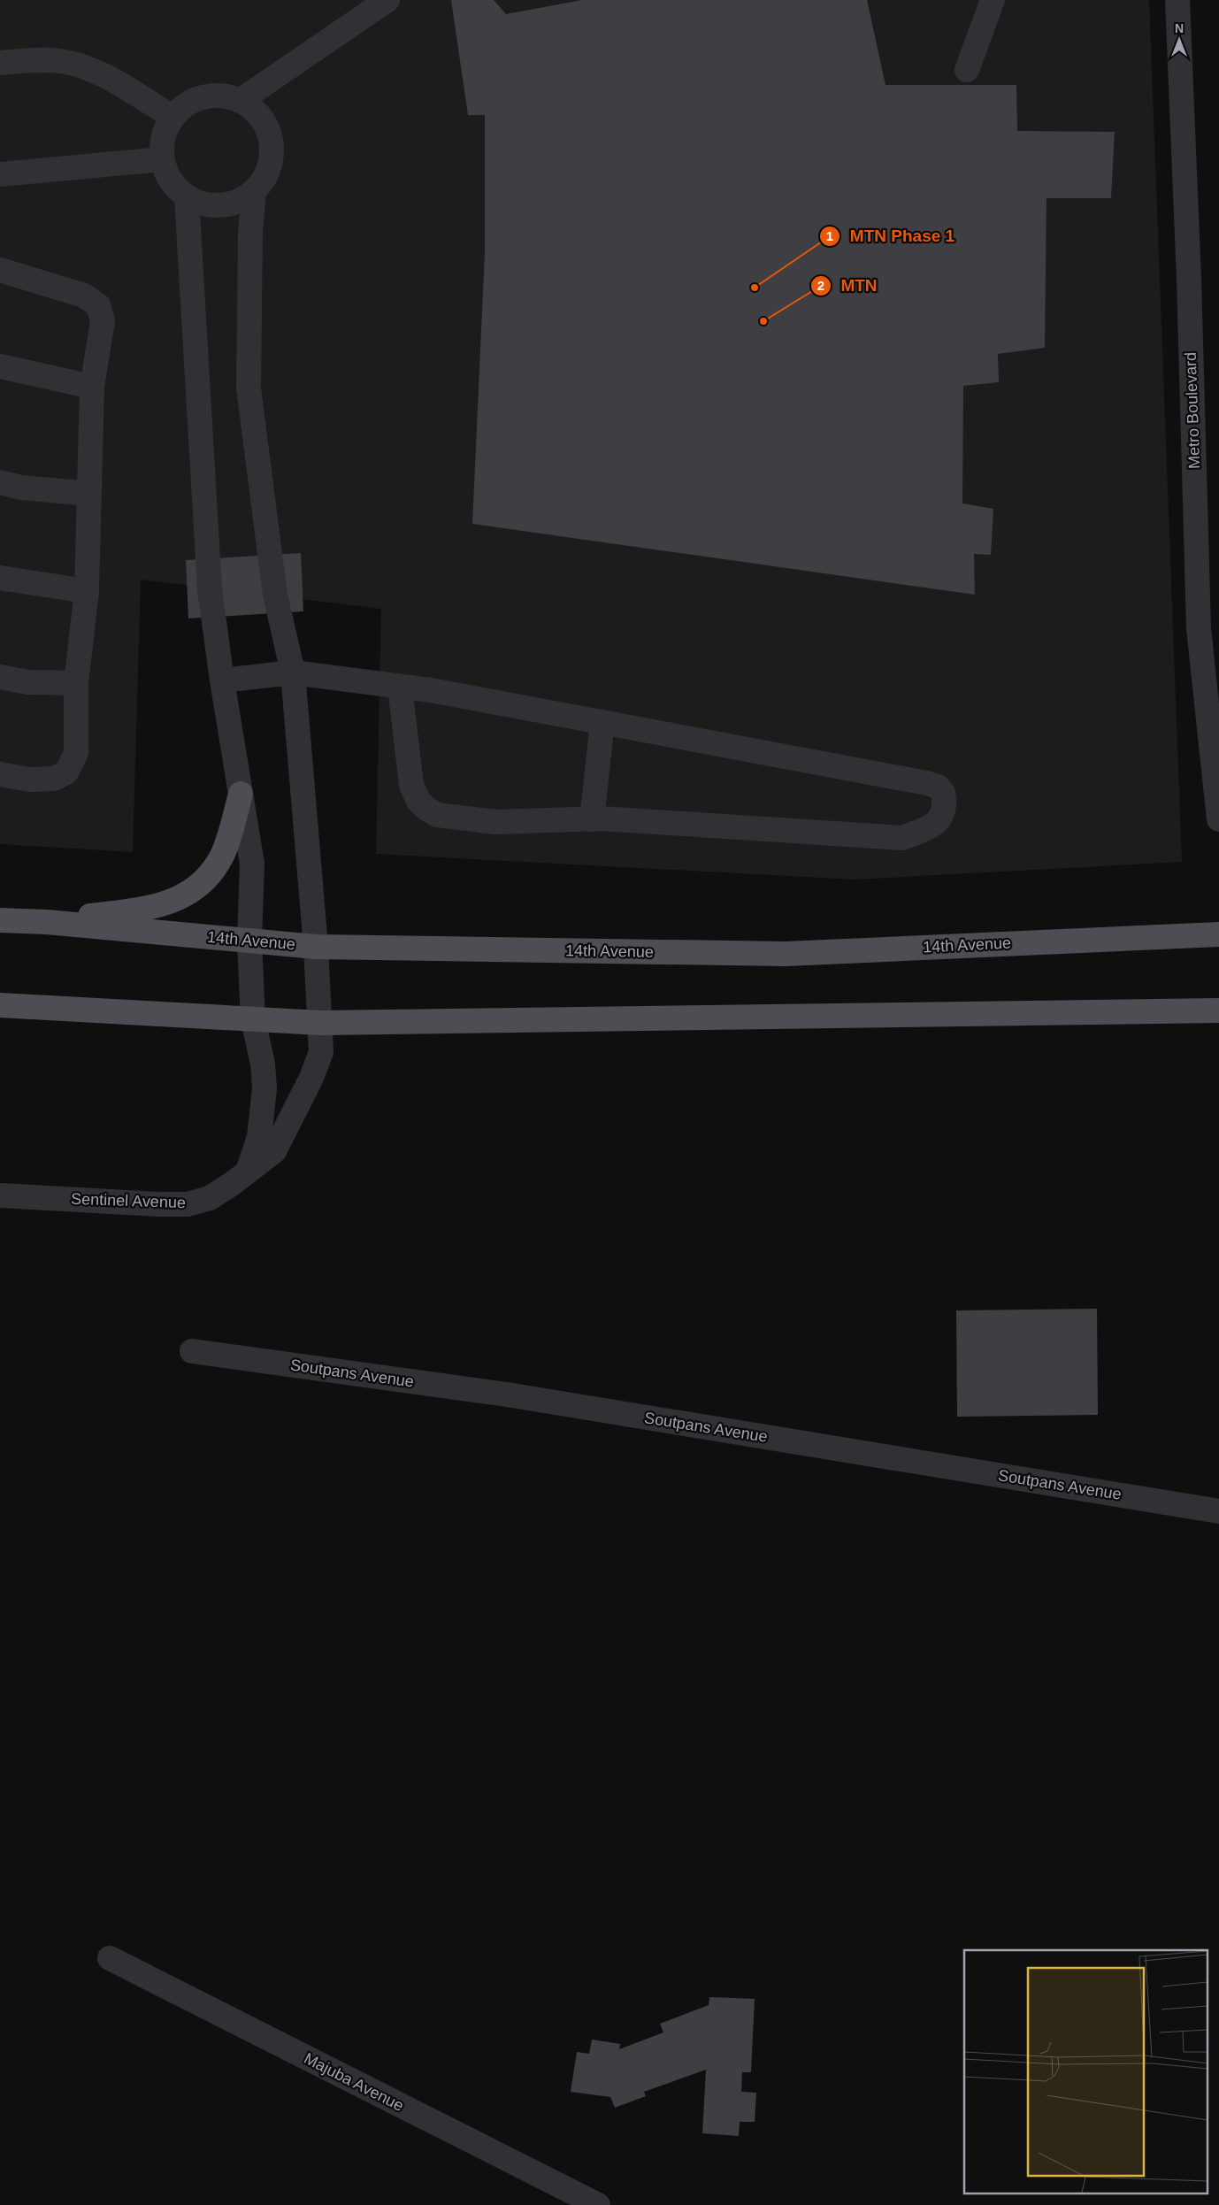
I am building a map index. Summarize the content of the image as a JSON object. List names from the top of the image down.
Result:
{
  "streets": {
    "main road": ["14th Avenue"],
    "street": [
      "Metro Boulevard",
      "Sentinel Avenue",
      "Soutpans Avenue",
      "Majuba Avenue"
    ]
  },
  "crossings": [
    ["14th Avenue", "Sentinel Avenue"]
  ],
  "places": ["MTN Phase 1", "MTN"],
  "north": "top"
}
